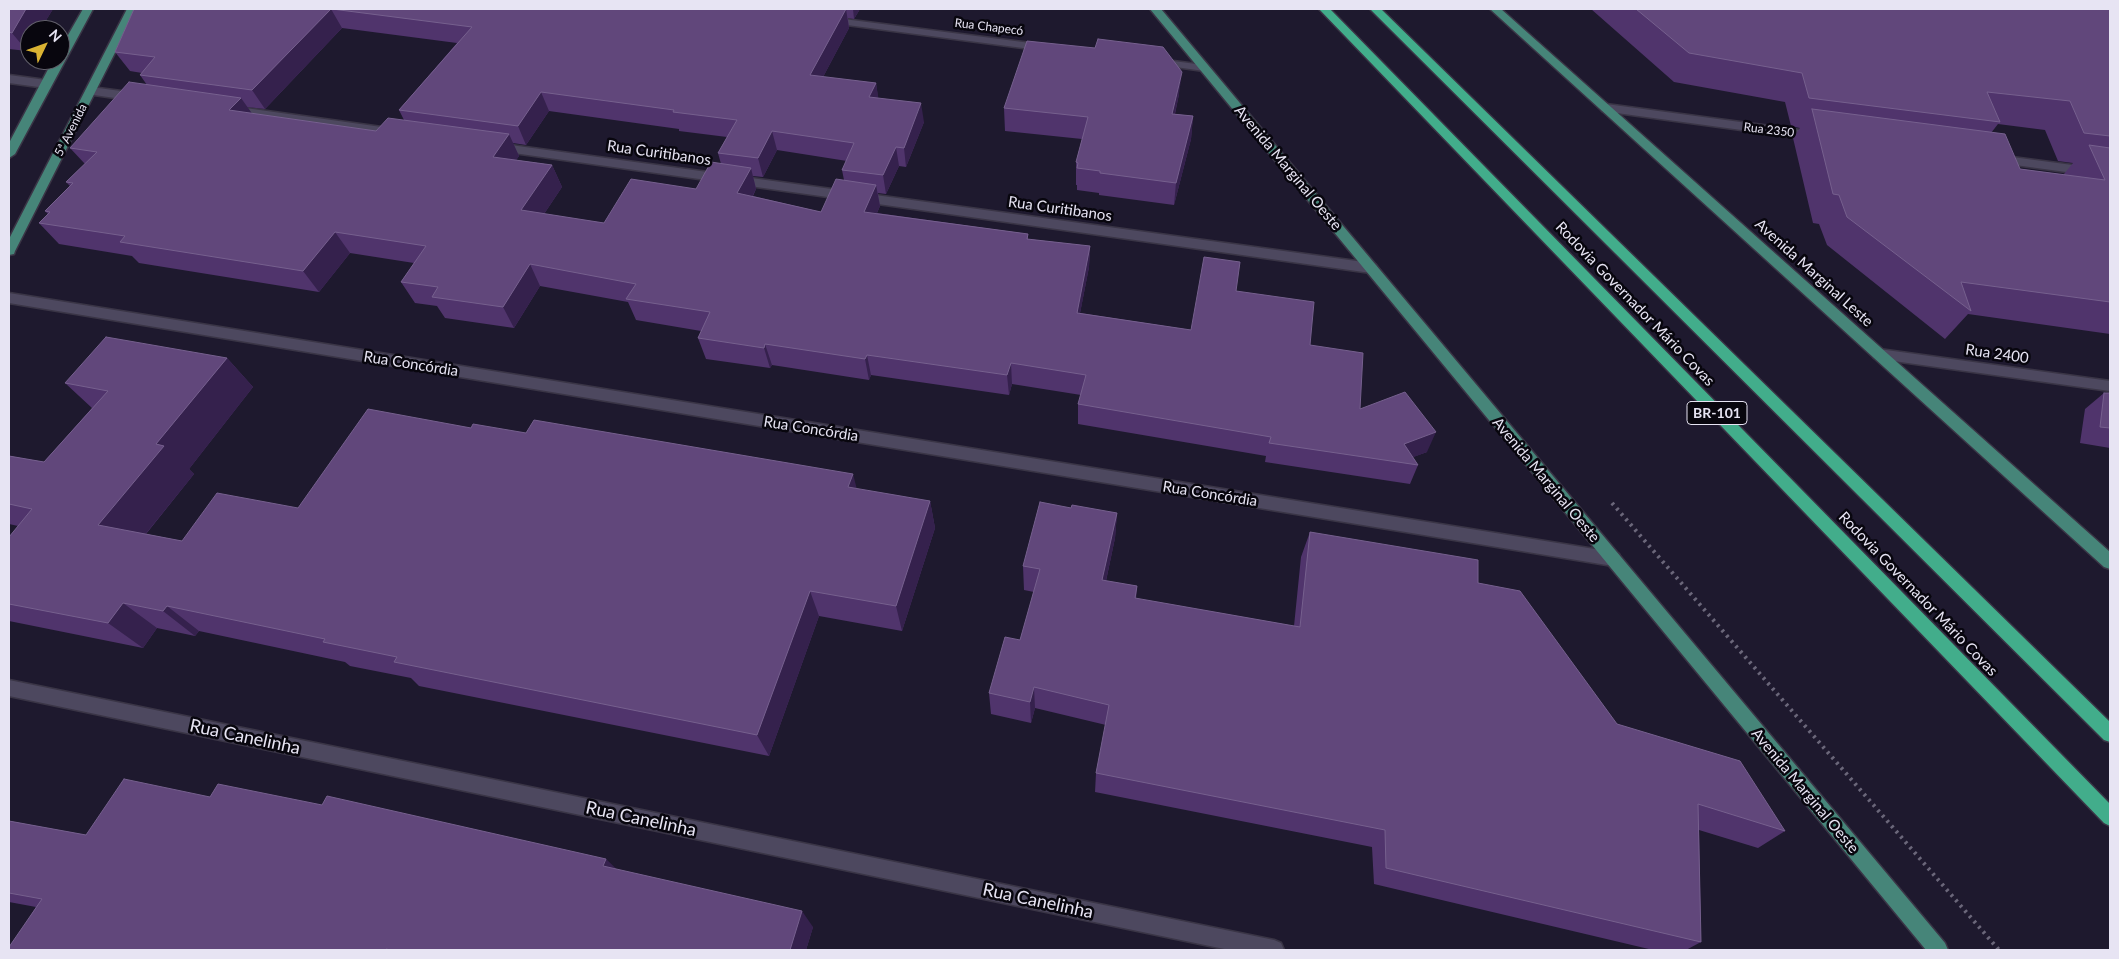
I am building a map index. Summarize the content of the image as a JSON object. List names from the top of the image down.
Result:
{
  "streets": {
    "highway": ["Rodovia Governador Mário Covas", "BR-101"],
    "main road": ["5ª Avenida", "Avenida Marginal Oeste", "Avenida Marginal Leste"],
    "street": [
      "Rua Chapecó",
      "Rua 2350",
      "Rua Curitibanos",
      "Rua 2400",
      "Rua Concórdia",
      "Rua Canelinha"
    ]
  },
  "crossings": [
    ["Rua 2350", "Avenida Marginal Leste"],
    ["Rua Curitibanos", "Avenida Marginal Oeste"],
    ["Avenida Marginal Oeste", "Rua Concórdia"],
    ["Avenida Marginal Leste", "Rua 2400"]
  ],
  "north": "top right"
}
